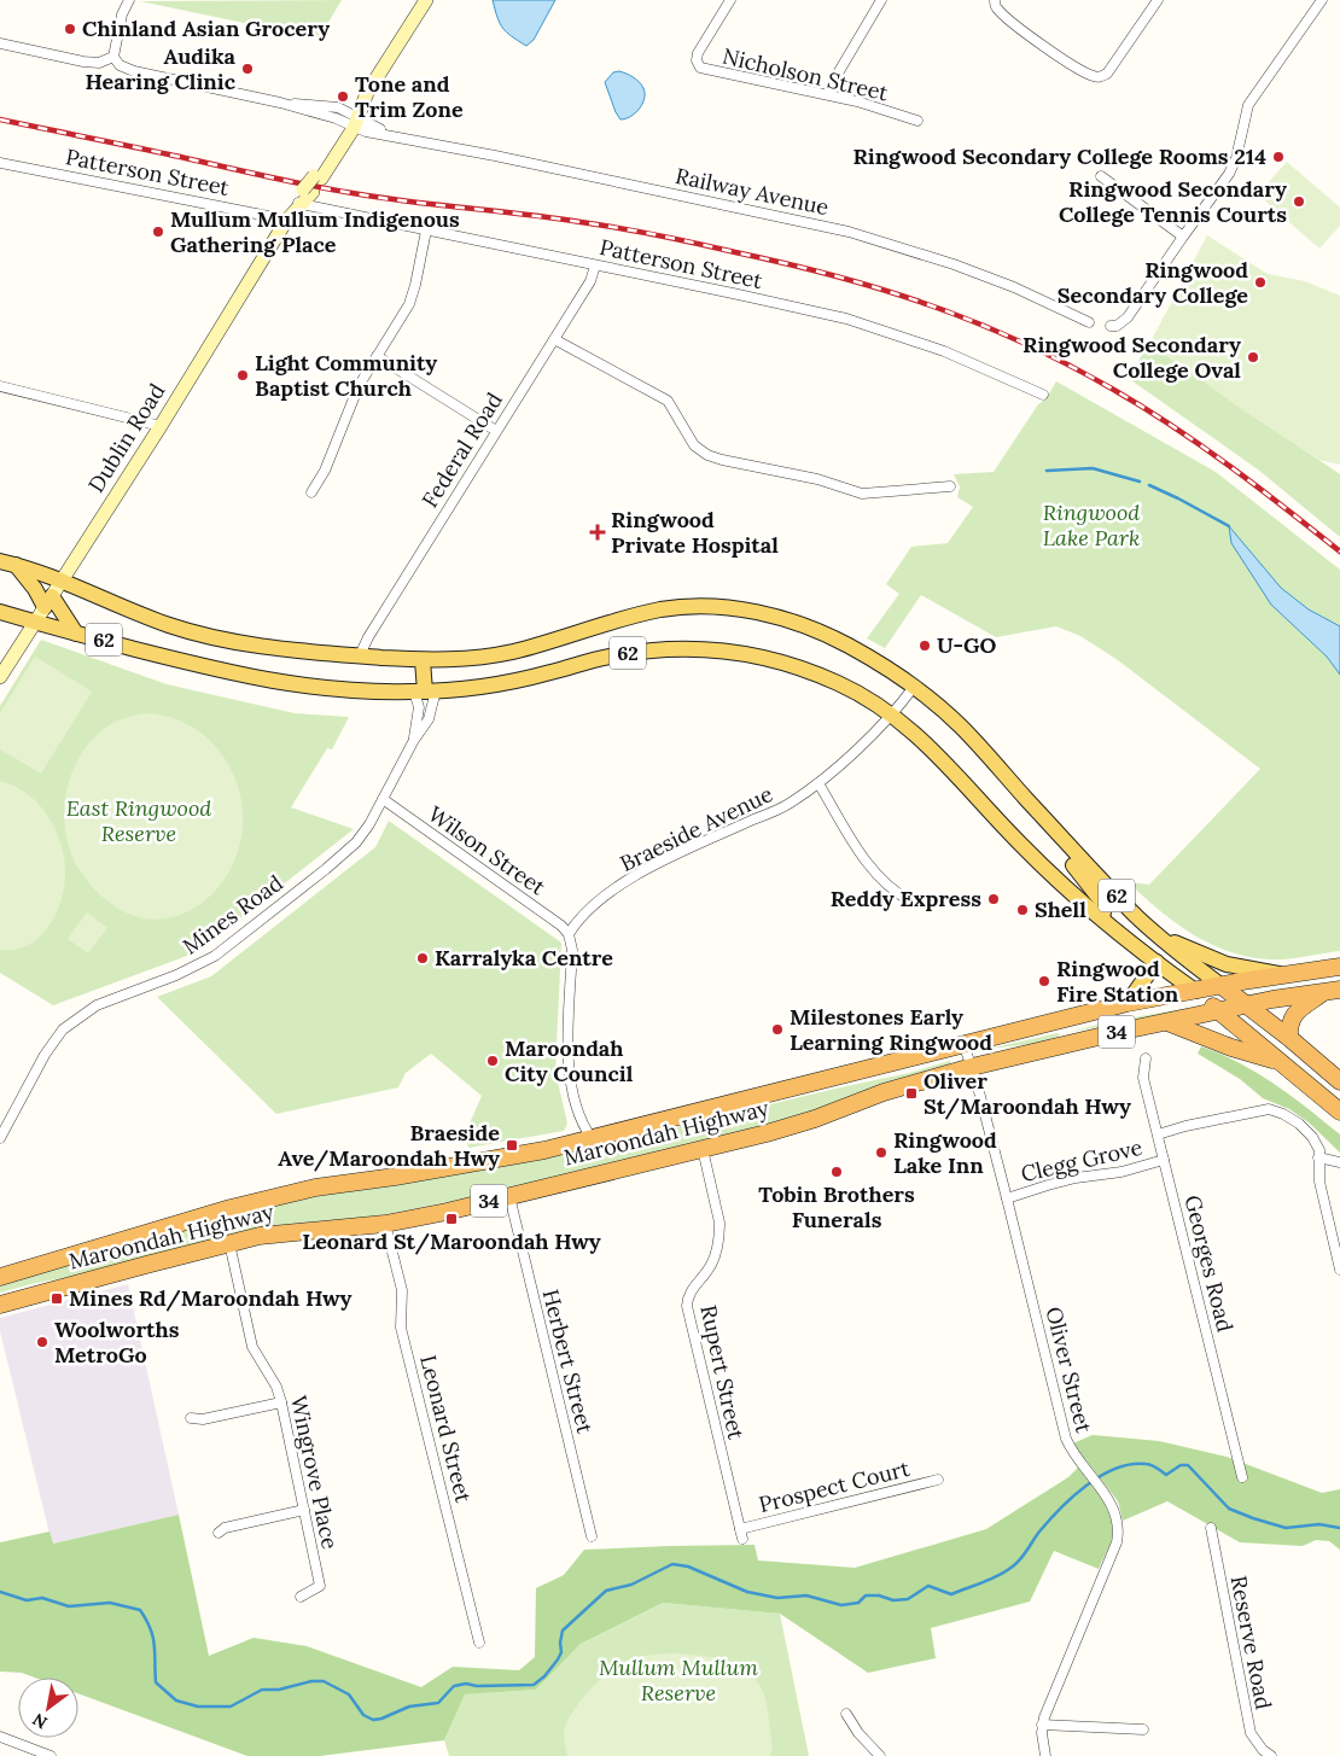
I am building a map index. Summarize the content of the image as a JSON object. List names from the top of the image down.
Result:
{
  "streets": {
    "highway": ["62", "34", "Maroondah Highway"],
    "main road": ["Dublin Road"],
    "street": [
      "Nicholson Street",
      "Patterson Street",
      "Railway Avenue",
      "Federal Road",
      "Braeside Avenue",
      "Wilson Street",
      "Mines Road",
      "Clegg Grove",
      "Georges Road",
      "Herbert Street",
      "Oliver Street",
      "Rupert Street",
      "Leonard Street",
      "Wingrove Place",
      "Prospect Court",
      "Reserve Road"
    ]
  },
  "crossings": [
    ["Patterson Street", "Dublin Road"],
    ["Patterson Street", "Federal Road"],
    ["Railway Avenue", "Dublin Road"],
    ["Dublin Road", "62"],
    ["Federal Road", "62"],
    ["62", "Braeside Avenue"],
    ["62", "Mines Road"],
    ["62", "Maroondah Highway"],
    ["Braeside Avenue", "Wilson Street"],
    ["Wilson Street", "Mines Road"],
    ["Maroondah Highway", "Herbert Street"],
    ["Maroondah Highway", "Oliver Street"],
    ["Maroondah Highway", "Rupert Street"],
    ["Maroondah Highway", "Leonard Street"],
    ["Maroondah Highway", "Wingrove Place"],
    ["Clegg Grove", "Georges Road"],
    ["Clegg Grove", "Oliver Street"],
    ["Rupert Street", "Prospect Court"]
  ],
  "parks": ["Ringwood Lake Park", "East Ringwood Reserve", "Mullum Mullum Reserve"],
  "places": {
    "other": [
      "Chinland Asian Grocery",
      "Audika Hearing Clinic",
      "Tone and Trim Zone",
      "Ringwood Secondary College Rooms 214",
      "Ringwood Secondary College Tennis Courts",
      "Mullum Mullum Indigenous Gathering Place",
      "Ringwood Secondary College",
      "Ringwood Secondary College Oval",
      "Light Community Baptist Church",
      "U-GO",
      "Reddy Express",
      "Shell",
      "Karralyka Centre",
      "Ringwood Fire Station",
      "Milestones Early Learning Ringwood",
      "Maroondah City Council",
      "Ringwood Lake Inn",
      "Tobin Brothers Funerals",
      "Woolworths MetroGo"
    ],
    "health": ["Ringwood Private Hospital"],
    "transit": [
      "Oliver St/Maroondah Hwy",
      "Braeside Ave/Maroondah Hwy",
      "Leonard St/Maroondah Hwy",
      "Mines Rd/Maroondah Hwy"
    ]
  },
  "north": "bottom left"
}
